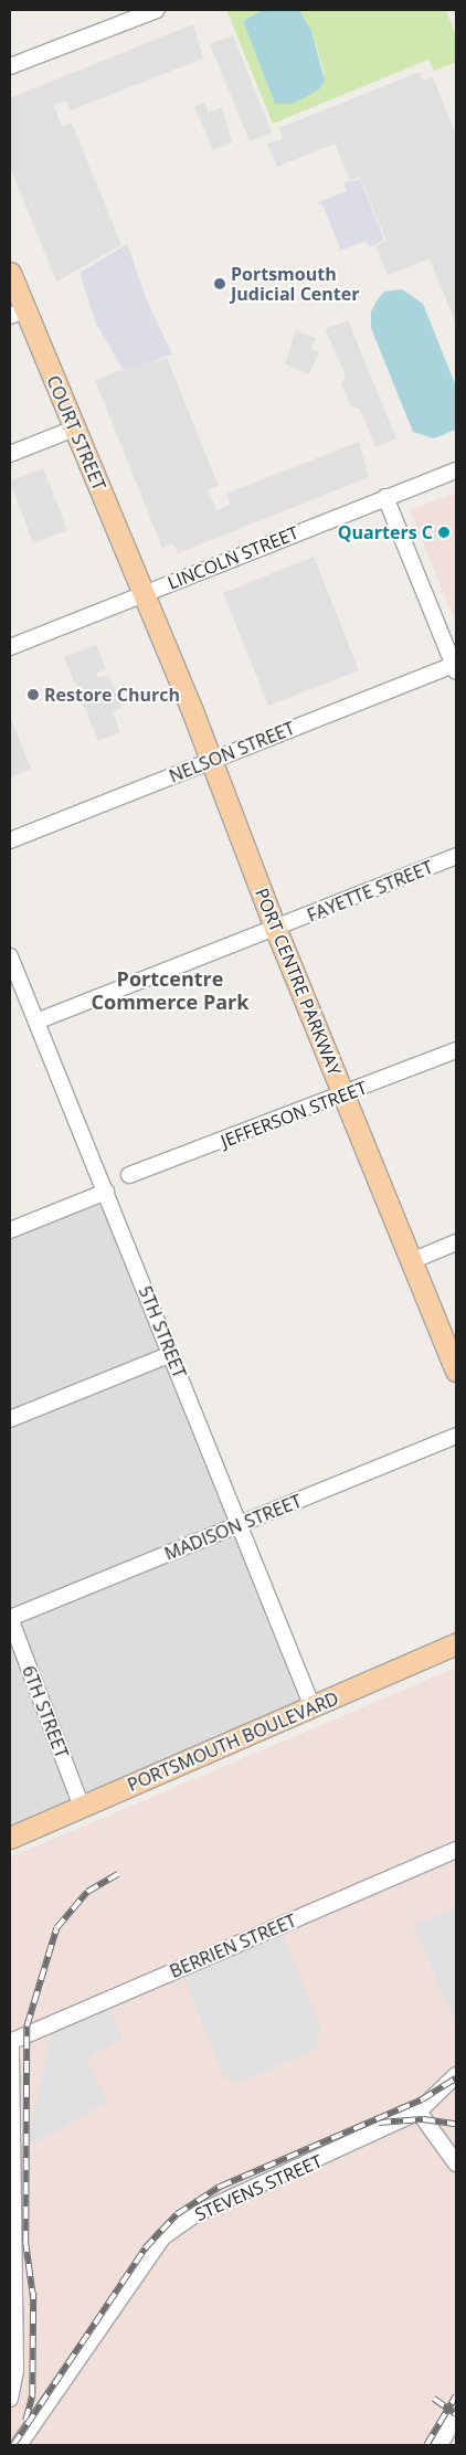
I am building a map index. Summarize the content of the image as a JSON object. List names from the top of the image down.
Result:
{
  "streets": {
    "main road": ["COURT STREET", "PORT CENTRE PARKWAY", "PORTSMOUTH BOULEVARD"],
    "street": [
      "LINCOLN STREET",
      "NELSON STREET",
      "FAYETTE STREET",
      "JEFFERSON STREET",
      "5TH STREET",
      "MADISON STREET",
      "6TH STREET",
      "BERRIEN STREET",
      "STEVENS STREET"
    ]
  },
  "crossings": [
    ["COURT STREET", "LINCOLN STREET"],
    ["COURT STREET", "PORT CENTRE PARKWAY"],
    ["LINCOLN STREET", "PORT CENTRE PARKWAY"],
    ["NELSON STREET", "PORT CENTRE PARKWAY"],
    ["FAYETTE STREET", "PORT CENTRE PARKWAY"],
    ["FAYETTE STREET", "5TH STREET"],
    ["PORT CENTRE PARKWAY", "JEFFERSON STREET"],
    ["5TH STREET", "MADISON STREET"],
    ["5TH STREET", "PORTSMOUTH BOULEVARD"],
    ["MADISON STREET", "6TH STREET"],
    ["6TH STREET", "PORTSMOUTH BOULEVARD"]
  ],
  "districts": ["Portcentre Commerce Park"],
  "places": ["Portsmouth Judicial Center", "Quarters C", "Restore Church"]
}
